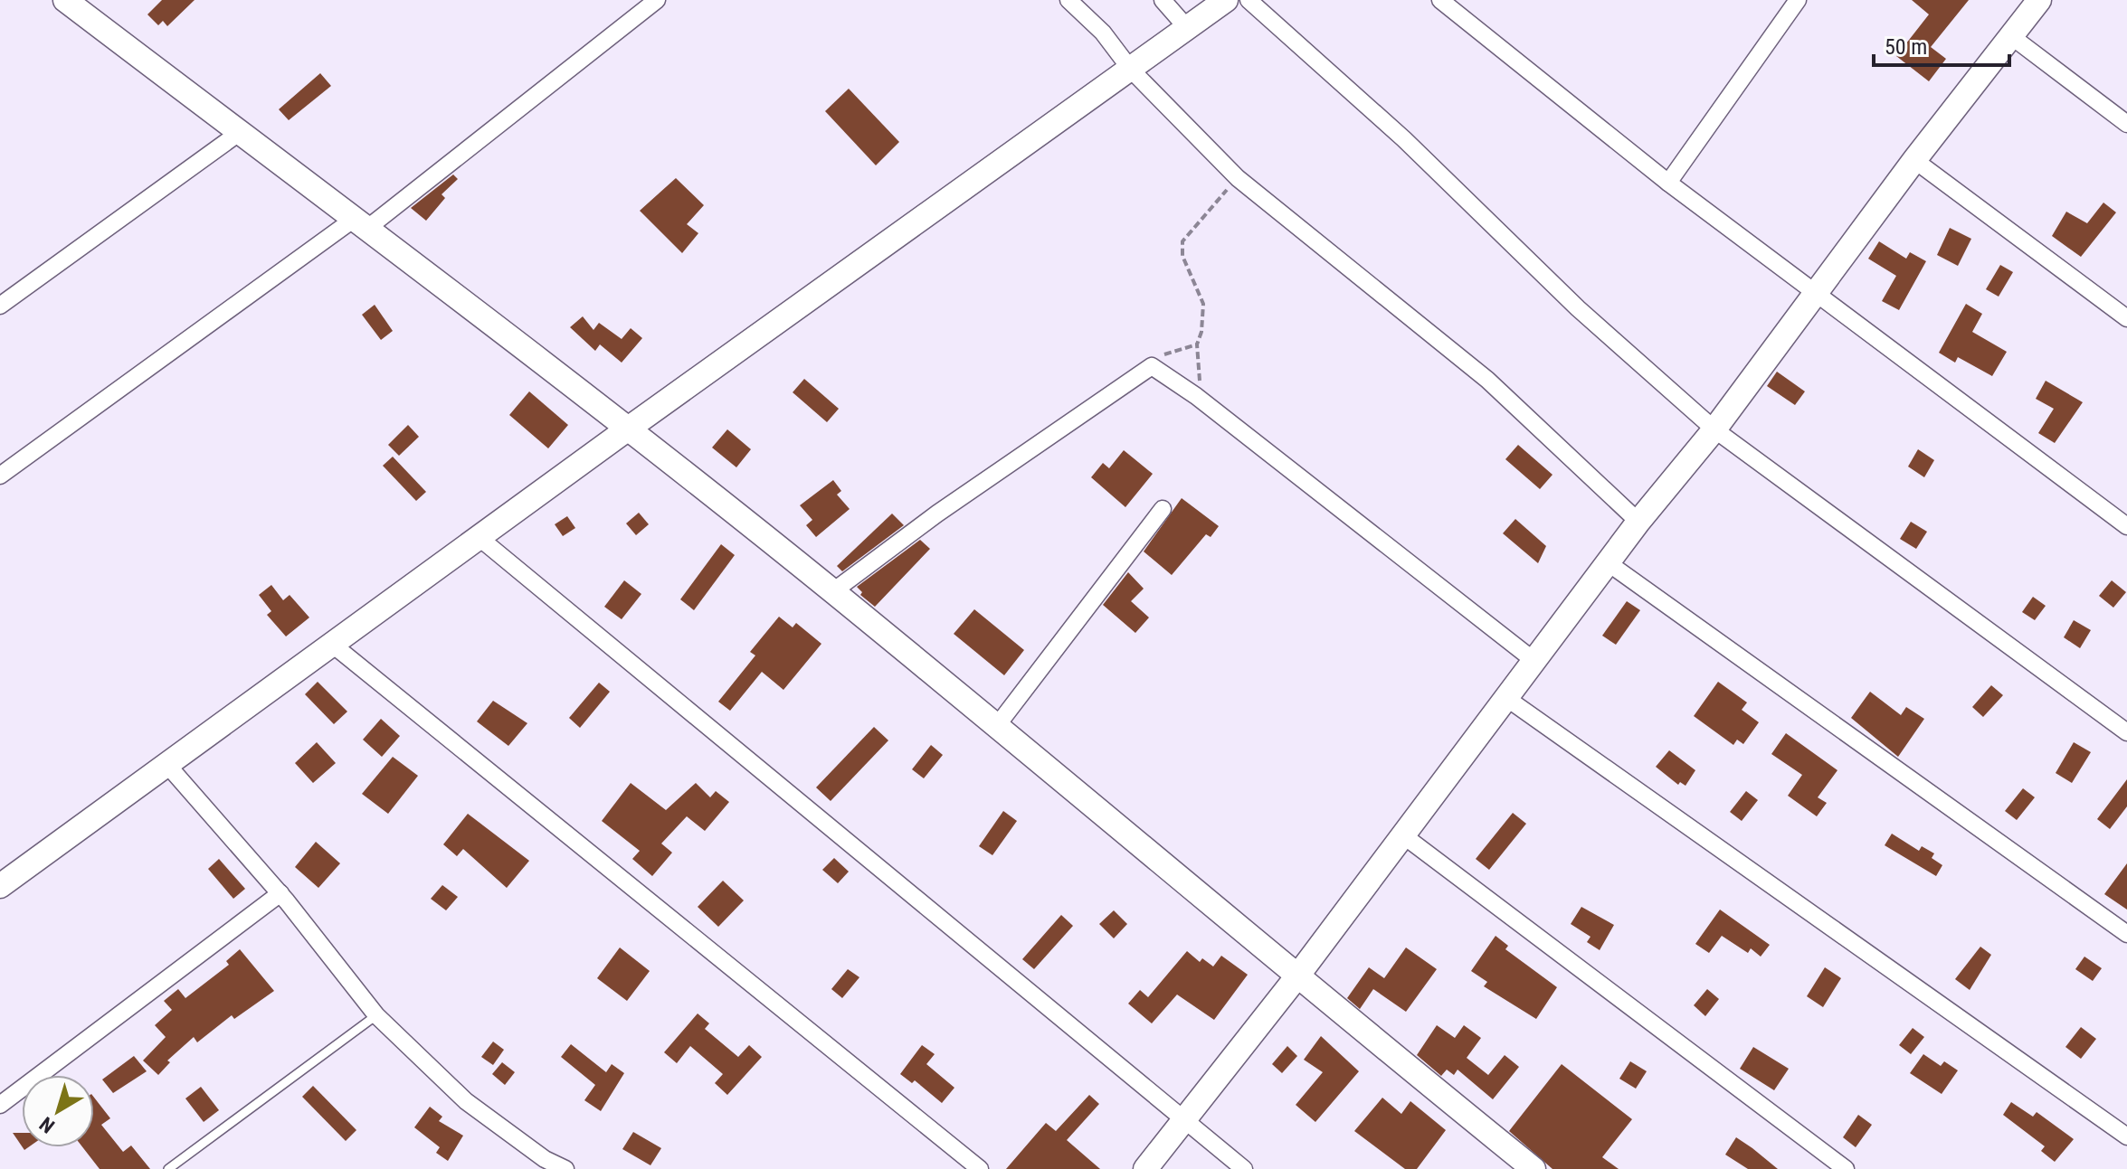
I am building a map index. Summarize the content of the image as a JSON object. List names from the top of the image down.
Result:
{
  "scale_bar": "50 m",
  "north": "bottom left"
}
